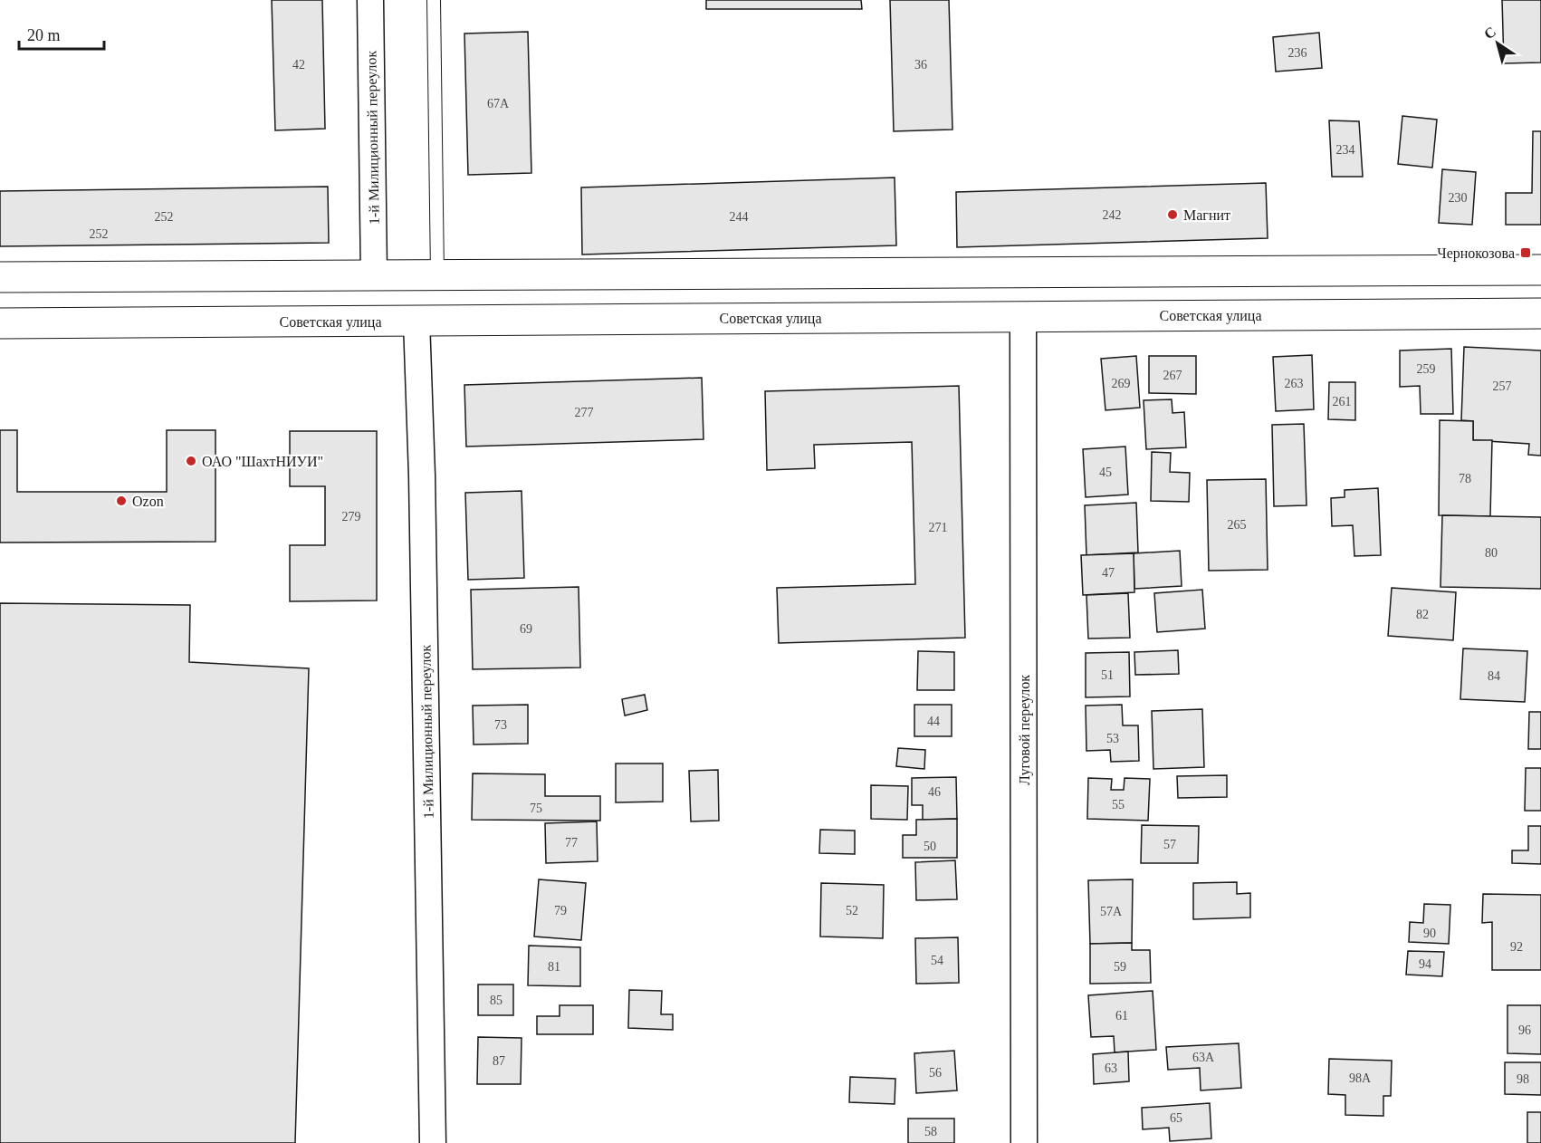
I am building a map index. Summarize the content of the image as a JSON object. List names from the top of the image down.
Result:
{
  "streets": {
    "main road": ["Советская улица"],
    "street": ["1-й Милиционный переулок", "Луговой переулок"]
  },
  "crossings": [
    ["1-й Милиционный переулок", "Советская улица"],
    ["Советская улица", "Луговой переулок"]
  ],
  "places": {
    "other": ["Магнит", "ОАО \"ШахтНИУИ\"", "Ozon"],
    "transit": ["Чернокозова"]
  },
  "house_numbers": [
    "236",
    "42",
    "36",
    "67А",
    "234",
    "230",
    "242",
    "252",
    "244",
    "252",
    "259",
    "267",
    "269",
    "263",
    "257",
    "261",
    "277",
    "45",
    "78",
    "279",
    "265",
    "271",
    "80",
    "47",
    "82",
    "69",
    "51",
    "84",
    "44",
    "73",
    "53",
    "46",
    "55",
    "75",
    "77",
    "57",
    "50",
    "79",
    "52",
    "57А",
    "90",
    "92",
    "54",
    "94",
    "81",
    "59",
    "85",
    "61",
    "96",
    "63А",
    "87",
    "63",
    "56",
    "98А",
    "98",
    "65",
    "58"
  ],
  "scale_bar": "20 m",
  "north": "top left"
}
